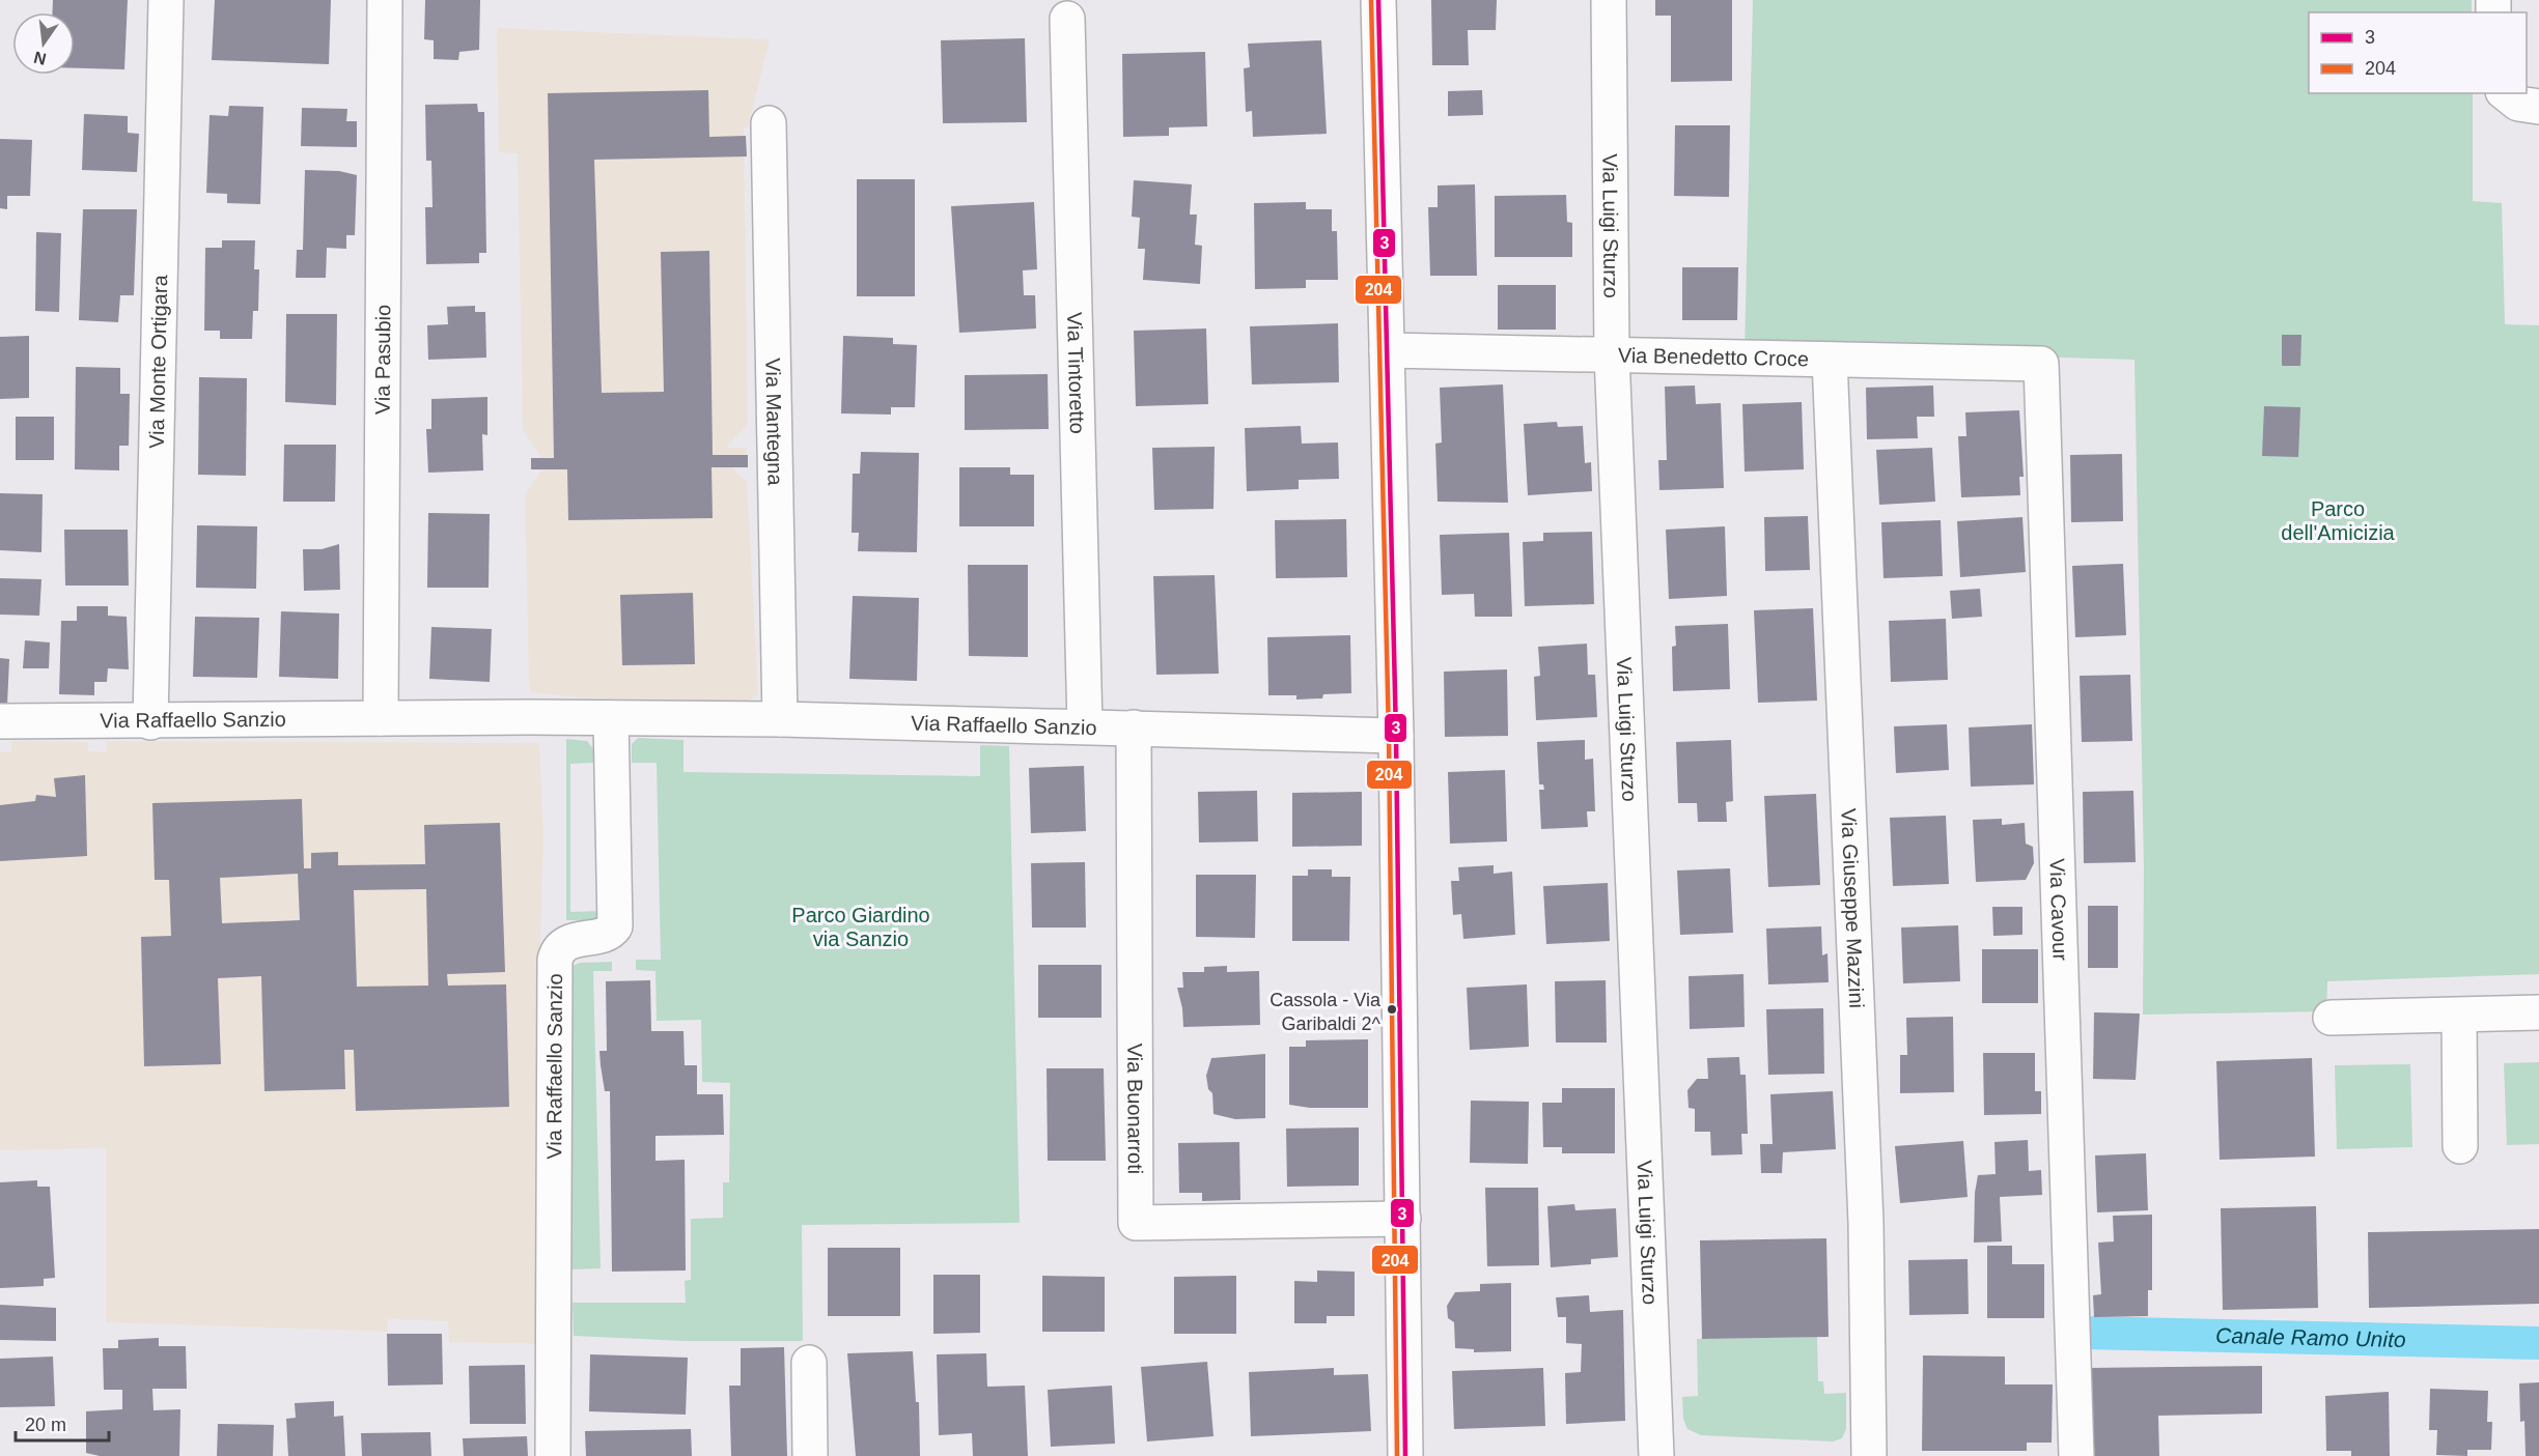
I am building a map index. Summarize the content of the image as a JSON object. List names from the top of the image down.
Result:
{
  "streets": {
    "street": [
      "Via Luigi Sturzo",
      "Via Benedetto Croce",
      "Via Pasubio",
      "Via Monte Ortigara",
      "Via Tintoretto",
      "Via Mantegna",
      "Via Raffaello Sanzio",
      "Via Giuseppe Mazzini",
      "Via Cavour",
      "Via Buonarroti"
    ]
  },
  "crossings": [
    ["Via Luigi Sturzo", "Via Benedetto Croce"],
    ["Via Benedetto Croce", "Via Giuseppe Mazzini"],
    ["Via Benedetto Croce", "Via Cavour"],
    ["Via Pasubio", "Via Raffaello Sanzio"],
    ["Via Monte Ortigara", "Via Raffaello Sanzio"],
    ["Via Tintoretto", "Via Raffaello Sanzio"],
    ["Via Mantegna", "Via Raffaello Sanzio"],
    ["Via Raffaello Sanzio", "Via Buonarroti"]
  ],
  "water": ["Canale Ramo Unito"],
  "parks": ["Parco dell'Amicizia", "Parco Giardino via Sanzio"],
  "places": ["Cassola - Via Garibaldi 2^"],
  "lines": ["transit line 3", "transit line 204"],
  "legend": ["3", "204"],
  "scale_bar": "20 m",
  "north": "bottom"
}
